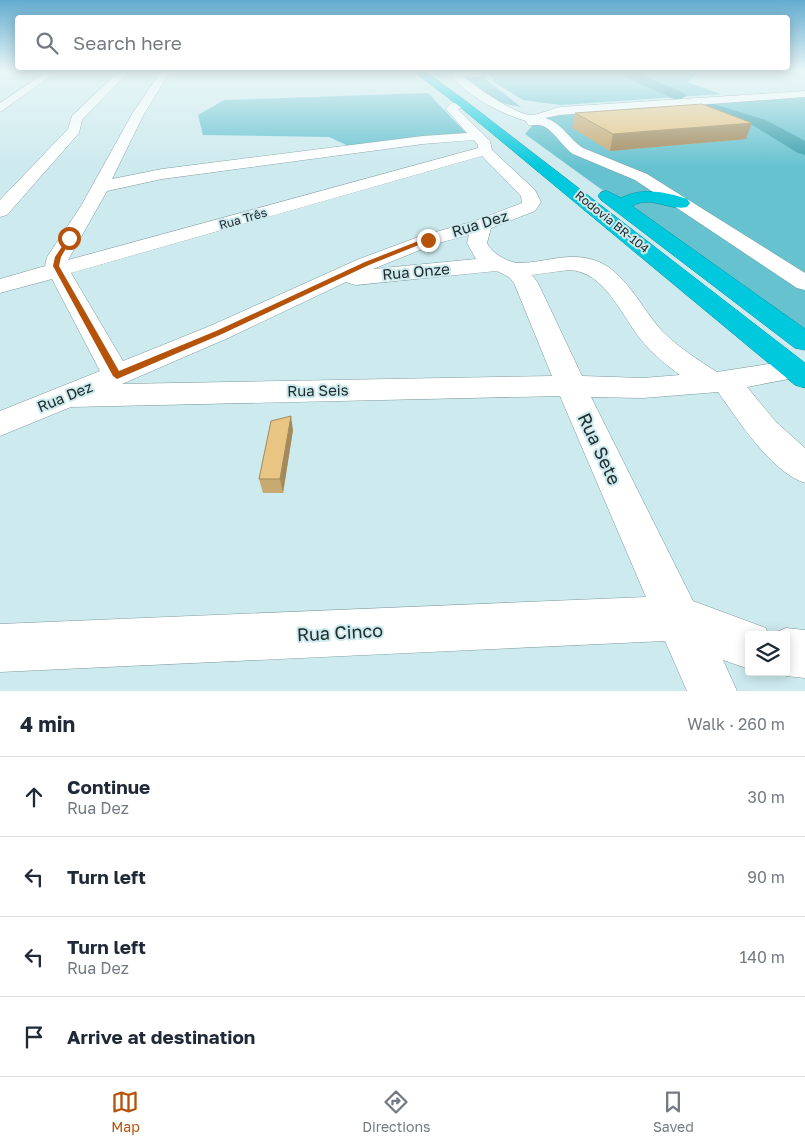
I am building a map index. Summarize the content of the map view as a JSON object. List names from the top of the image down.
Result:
{
  "streets": {
    "highway": ["Rodovia BR-104"],
    "street": [
      "Rua Três",
      "Rua Dez",
      "Rua Onze",
      "Rua Seis",
      "Rua Sete",
      "Rua Cinco"
    ]
  },
  "crossings": [
    ["Rua Três", "Rua Dez"],
    ["Rodovia BR-104", "Rua Seis"],
    ["Rua Dez", "Rua Onze"],
    ["Rua Dez", "Rua Seis"],
    ["Rua Dez", "Rua Sete"],
    ["Rua Onze", "Rua Seis"],
    ["Rua Onze", "Rua Sete"],
    ["Rua Seis", "Rua Sete"],
    ["Rua Sete", "Rua Cinco"]
  ],
  "page": {
    "search": "Search here",
    "heading": ["4 min", "Walk · 260 m"],
    "list": [
      ["Continue", "Rua Dez", "30 m"],
      ["Turn left", "90 m"],
      ["Turn left", "Rua Dez", "140 m"],
      "Arrive at destination"
    ],
    "nav": ["Map", "Directions", "Saved"]
  }
}
